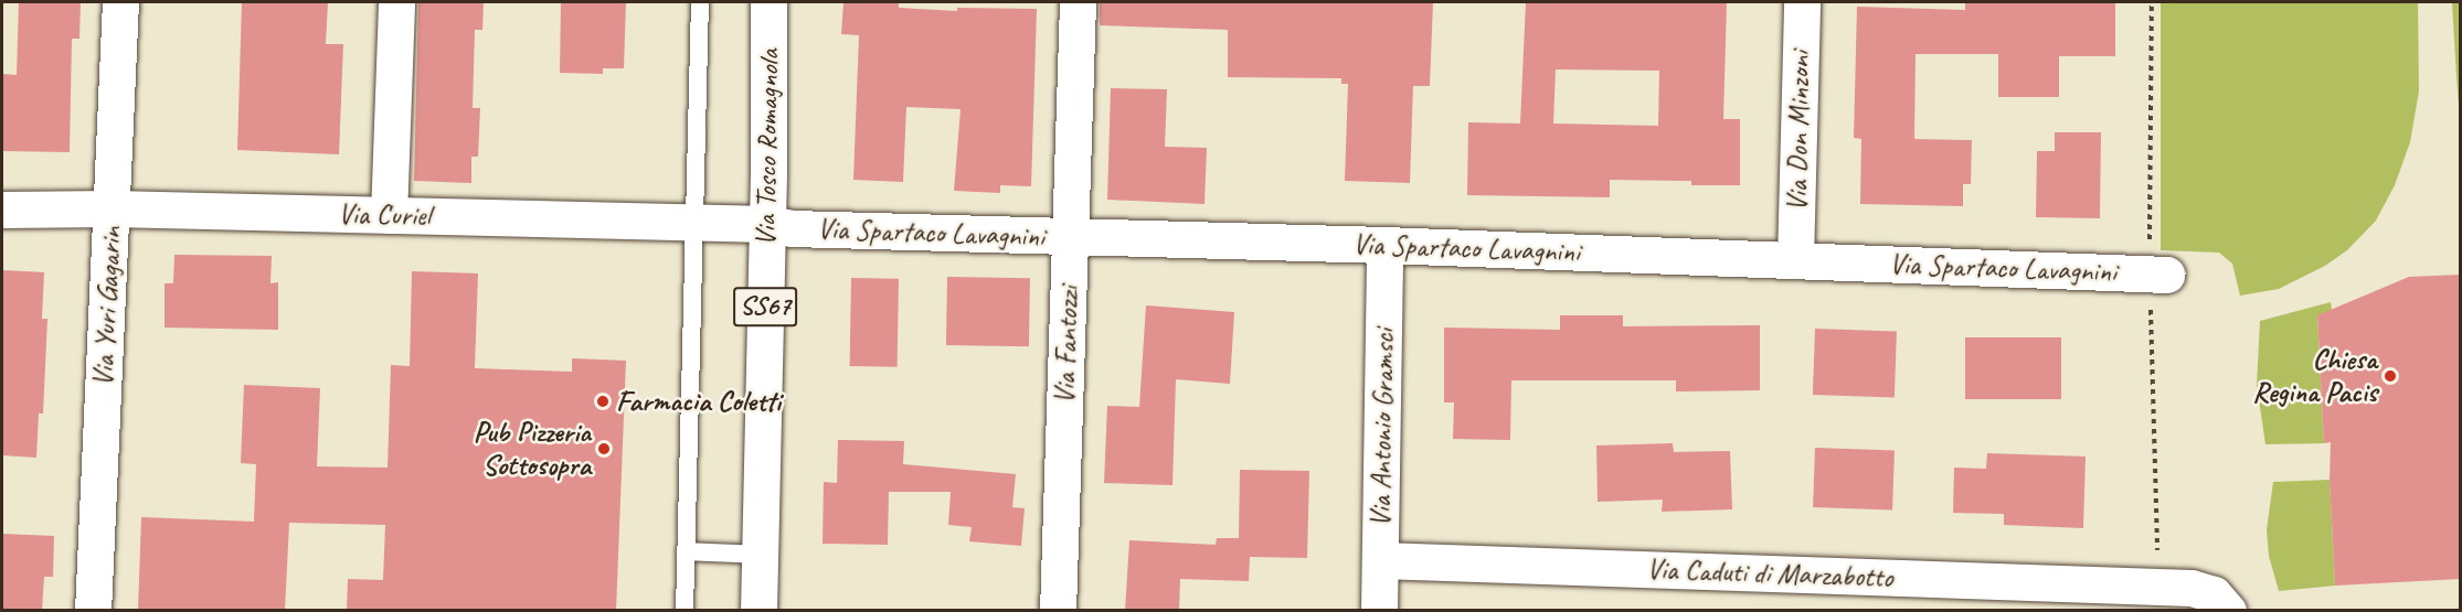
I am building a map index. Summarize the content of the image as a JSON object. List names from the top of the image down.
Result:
{
  "streets": {
    "street": [
      "Via Don Minzoni",
      "Via Tosco Romagnola",
      "Via Curiel",
      "Via Spartaco Lavagnini",
      "Via Yuri Gagarin",
      "SS67",
      "Via Fantozzi",
      "Via Antonio Gramsci",
      "Via Caduti di Marzabotto"
    ]
  },
  "crossings": [
    ["Via Don Minzoni", "Via Spartaco Lavagnini"],
    ["Via Tosco Romagnola", "Via Curiel"],
    ["Via Tosco Romagnola", "Via Spartaco Lavagnini"],
    ["Via Curiel", "Via Spartaco Lavagnini"],
    ["Via Curiel", "Via Yuri Gagarin"],
    ["Via Spartaco Lavagnini", "Via Fantozzi"],
    ["Via Spartaco Lavagnini", "Via Antonio Gramsci"],
    ["Via Antonio Gramsci", "Via Caduti di Marzabotto"]
  ],
  "places": ["Chiesa Regina Pacis", "Farmacia Coletti", "Pub Pizzeria Sottosopra"]
}
